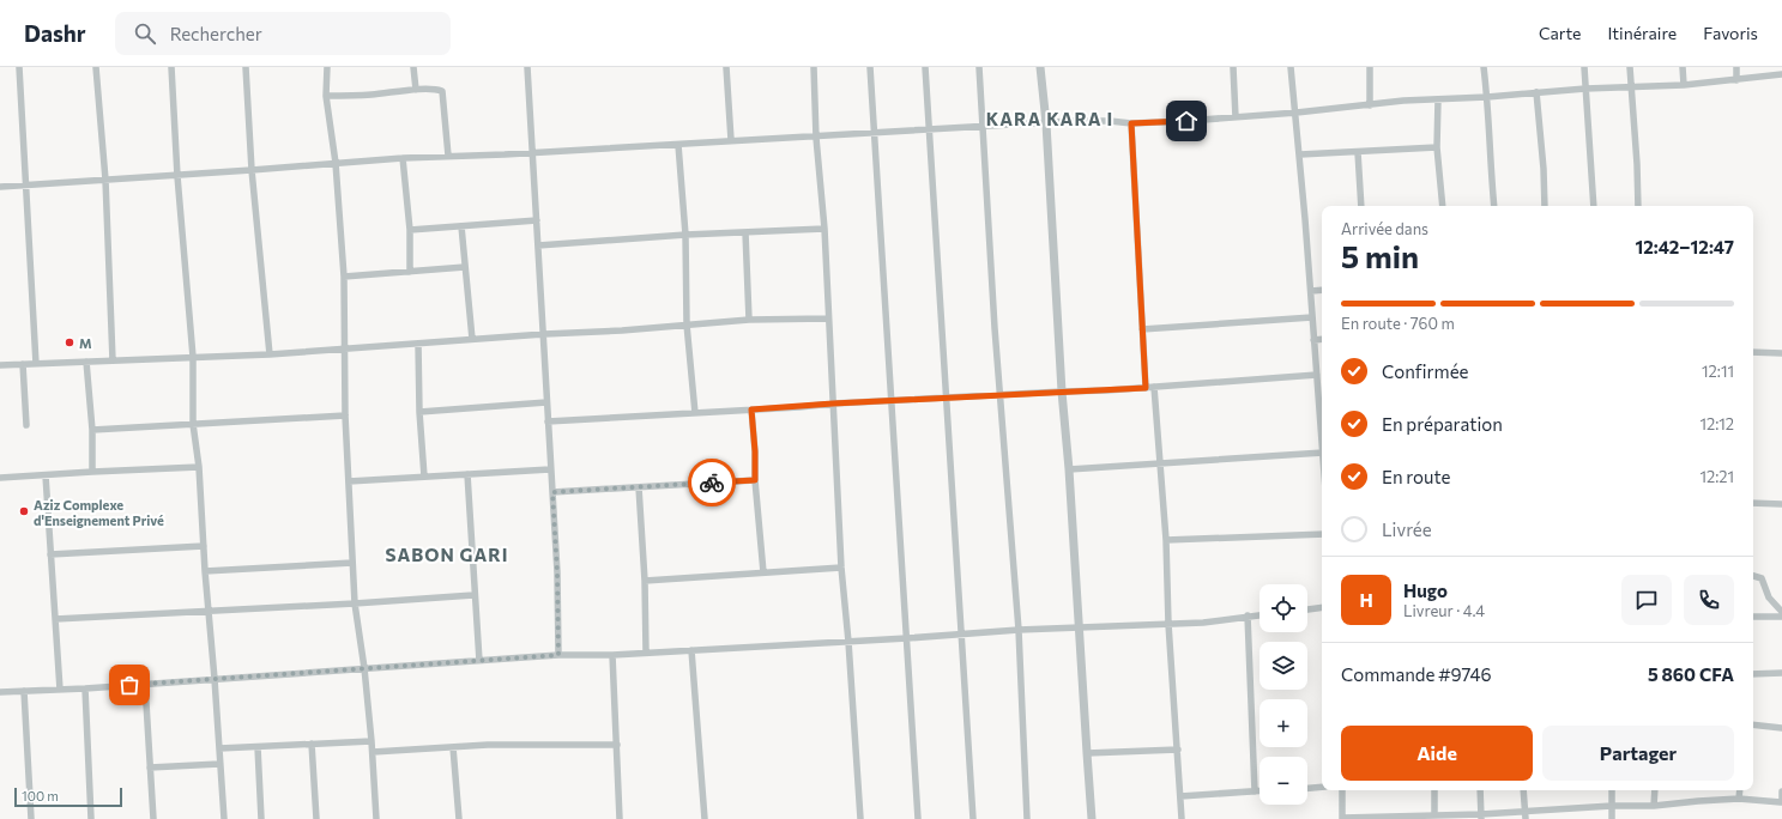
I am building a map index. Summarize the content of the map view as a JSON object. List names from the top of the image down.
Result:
{
  "districts": ["KARA KARA I", "SABON GARI"],
  "places": ["M", "Aziz Complexe d'Enseignement Privé"],
  "scale_bar": "100 m",
  "page": {
    "header": "Dashr",
    "search": "Rechercher",
    "nav": ["Carte", "Itinéraire", "Favoris"],
    "heading": ["5 min", "Arrivée dans", "12:42–12:47"],
    "panel": [
      "Hugo",
      "Livreur · 4.4",
      "Commande #9746",
      "5 860 CFA"
    ],
    "bar": "En route · 760 m",
    "list": [
      ["Confirmée", "12:11"],
      ["En préparation", "12:12"],
      ["En route", "12:21"],
      "Livrée"
    ],
    "round": "H",
    "map_buttons": ["+", "−"],
    "buttons": ["Aide", "Partager"],
    "scale": "100 m"
  }
}
